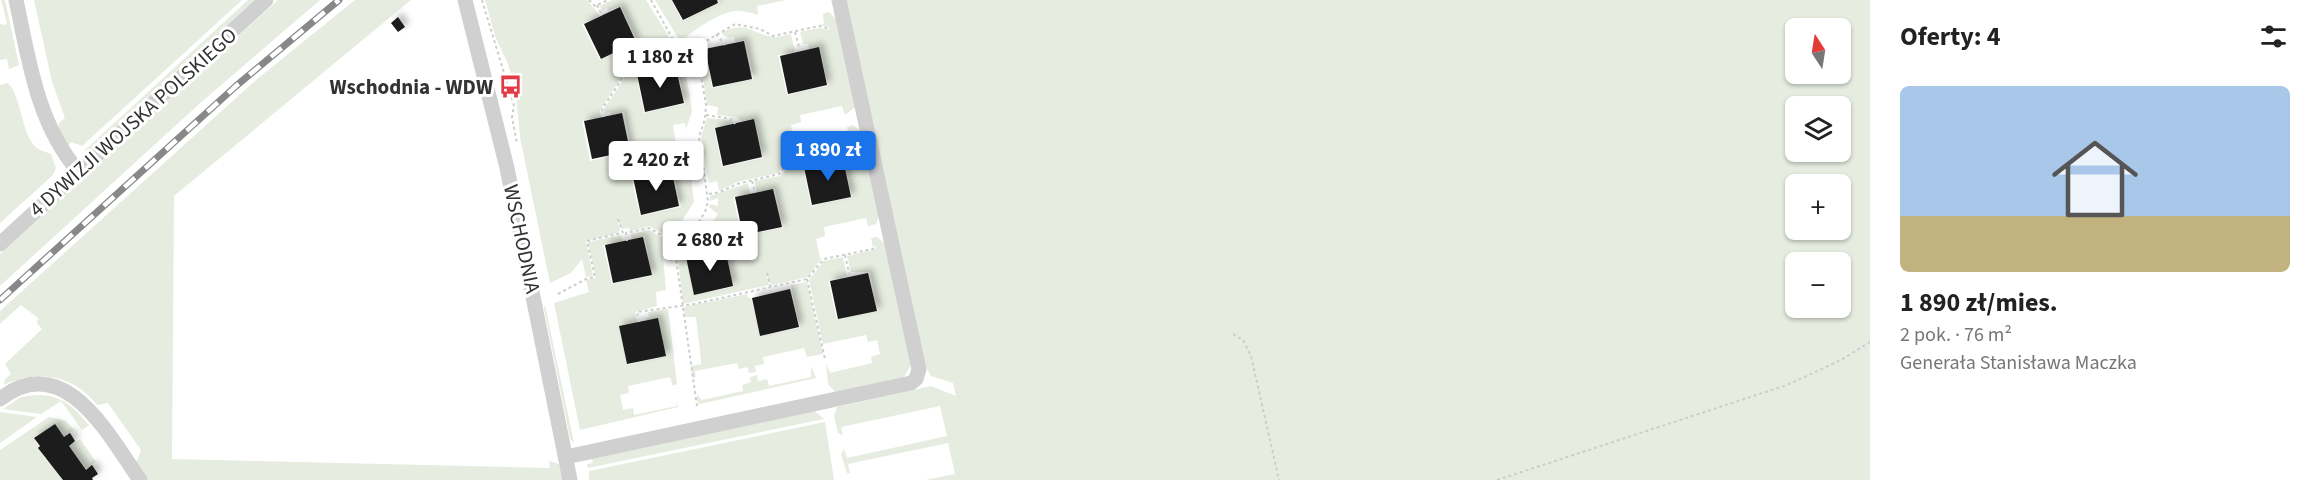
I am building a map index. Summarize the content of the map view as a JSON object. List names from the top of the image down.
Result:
{
  "streets": {
    "street": ["4 DYWIZJI WOJSKA POLSKIEGO", "WSCHODNIA"]
  },
  "places": {
    "bus stop": ["Wschodnia - WDW"]
  },
  "north": "top",
  "page": {
    "heading": "Oferty: 4",
    "map_buttons": ["+", "−"],
    "price": [
      "1 180 zł",
      "1 890 zł",
      "2 420 zł",
      "2 680 zł"
    ],
    "list": [
      {
        "name": "1 890 zł/mies.",
        "note": "2 pok. · 76 m² · Generała Stanisława Maczka"
      }
    ]
  }
}
